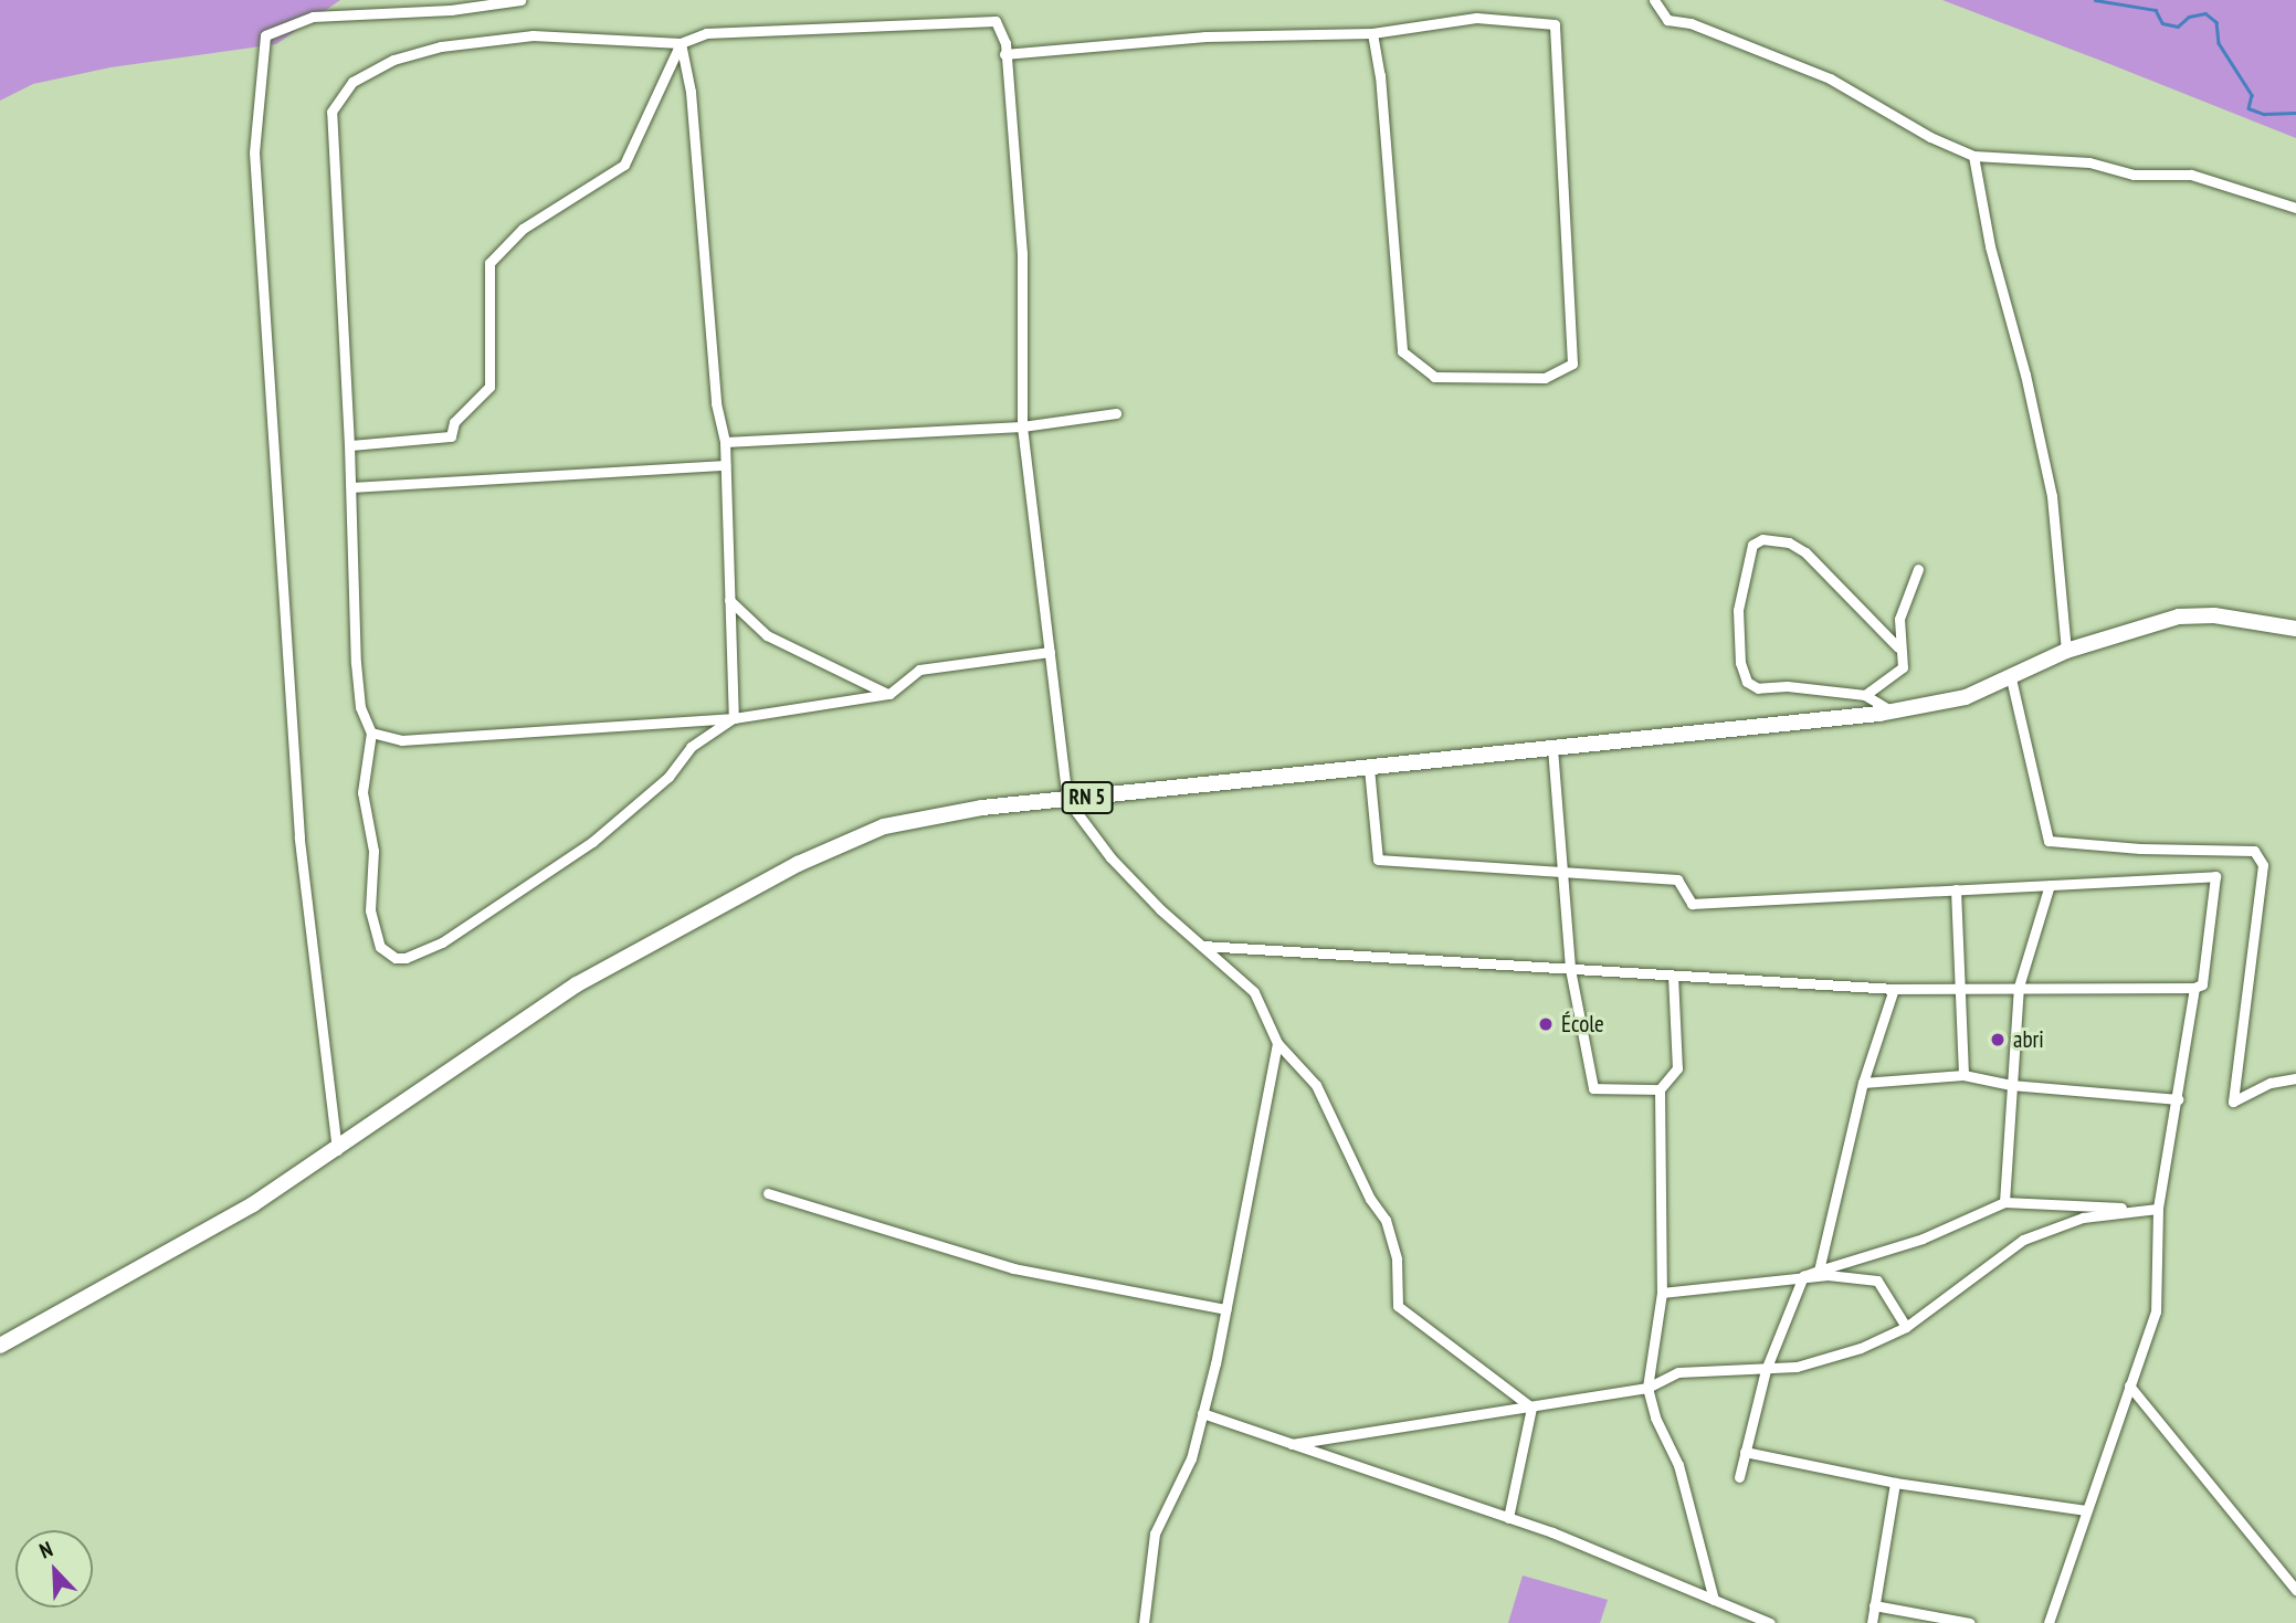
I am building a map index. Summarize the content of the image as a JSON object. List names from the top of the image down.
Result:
{
  "streets": {
    "main road": ["RN 5"]
  },
  "places": ["École", "abri"],
  "north": "top left"
}
